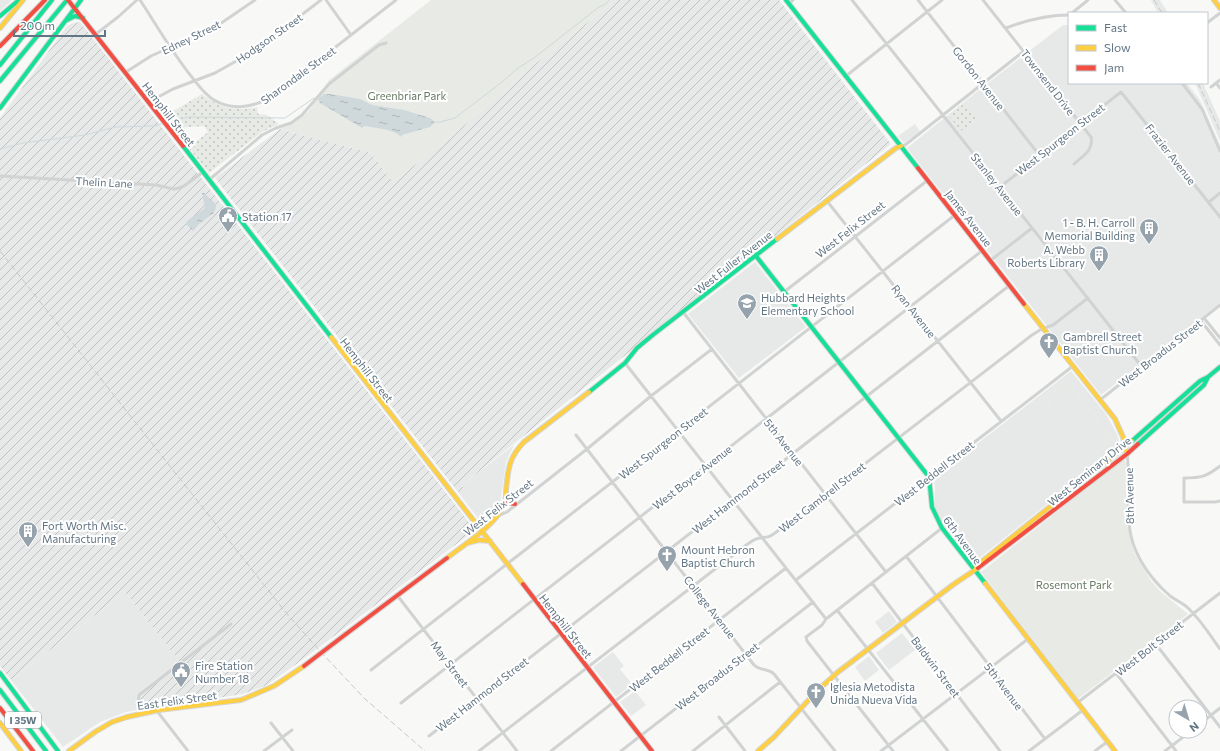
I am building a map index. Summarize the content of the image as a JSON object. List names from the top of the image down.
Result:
{
  "streets": {
    "main road": [
      "Hemphill Street",
      "James Avenue",
      "West Felix Street",
      "West Fuller Avenue",
      "West Seminary Drive",
      "6th Avenue",
      "East Felix Street",
      "I 35W"
    ],
    "street": [
      "Edney Street",
      "Hodgson Street",
      "Sharondale Street",
      "Gordon Avenue",
      "Townsend Drive",
      "West Spurgeon Street",
      "Frazier Avenue",
      "Thelin Lane",
      "Stanley Avenue",
      "Ryan Avenue",
      "West Broadus Street",
      "5th Avenue",
      "West Beddell Street",
      "West Boyce Avenue",
      "West Hammond Street",
      "8th Avenue",
      "West Gambrell Street",
      "College Avenue",
      "West Bolt Street",
      "May Street",
      "Baldwin Street"
    ]
  },
  "crossings": [
    ["Edney Street", "Sharondale Street"],
    ["Edney Street", "Hemphill Street"],
    ["Hodgson Street", "Sharondale Street"],
    ["Hodgson Street", "Hemphill Street"],
    ["Gordon Avenue", "West Spurgeon Street"],
    ["Gordon Avenue", "West Fuller Avenue"],
    ["Townsend Drive", "West Spurgeon Street"],
    ["Townsend Drive", "West Fuller Avenue"],
    ["Hemphill Street", "West Spurgeon Street"],
    ["Hemphill Street", "Thelin Lane"],
    ["Hemphill Street", "West Felix Street"],
    ["Hemphill Street", "West Broadus Street"],
    ["Hemphill Street", "West Beddell Street"],
    ["Hemphill Street", "West Boyce Avenue"],
    ["Hemphill Street", "West Hammond Street"],
    ["Hemphill Street", "West Gambrell Street"],
    ["West Spurgeon Street", "Frazier Avenue"],
    ["West Spurgeon Street", "Stanley Avenue"],
    ["West Spurgeon Street", "James Avenue"],
    ["West Spurgeon Street", "Ryan Avenue"],
    ["West Spurgeon Street", "5th Avenue"],
    ["West Spurgeon Street", "College Avenue"],
    ["West Spurgeon Street", "May Street"],
    ["Stanley Avenue", "West Fuller Avenue"],
    ["Stanley Avenue", "West Broadus Street"],
    ["Stanley Avenue", "West Gambrell Street"],
    ["James Avenue", "West Felix Street"],
    ["James Avenue", "West Fuller Avenue"],
    ["James Avenue", "West Broadus Street"],
    ["James Avenue", "West Seminary Drive"],
    ["James Avenue", "West Beddell Street"],
    ["James Avenue", "West Boyce Avenue"],
    ["James Avenue", "West Hammond Street"],
    ["James Avenue", "8th Avenue"],
    ["James Avenue", "West Gambrell Street"],
    ["West Felix Street", "West Fuller Avenue"],
    ["West Felix Street", "Ryan Avenue"],
    ["West Felix Street", "5th Avenue"],
    ["West Felix Street", "College Avenue"],
    ["West Felix Street", "May Street"],
    ["West Felix Street", "East Felix Street"],
    ["West Fuller Avenue", "Ryan Avenue"],
    ["West Fuller Avenue", "5th Avenue"],
    ["Ryan Avenue", "West Beddell Street"],
    ["Ryan Avenue", "West Boyce Avenue"],
    ["Ryan Avenue", "West Hammond Street"],
    ["Ryan Avenue", "West Gambrell Street"],
    ["West Broadus Street", "College Avenue"],
    ["5th Avenue", "West Seminary Drive"],
    ["5th Avenue", "West Beddell Street"],
    ["5th Avenue", "West Boyce Avenue"],
    ["5th Avenue", "West Hammond Street"],
    ["5th Avenue", "West Gambrell Street"],
    ["West Seminary Drive", "8th Avenue"],
    ["West Seminary Drive", "6th Avenue"],
    ["West Seminary Drive", "College Avenue"],
    ["West Seminary Drive", "Baldwin Street"],
    ["West Beddell Street", "6th Avenue"],
    ["West Beddell Street", "College Avenue"],
    ["West Boyce Avenue", "College Avenue"],
    ["West Boyce Avenue", "May Street"],
    ["West Hammond Street", "College Avenue"],
    ["West Hammond Street", "May Street"],
    ["8th Avenue", "West Bolt Street"],
    ["West Gambrell Street", "College Avenue"],
    ["West Gambrell Street", "May Street"],
    ["6th Avenue", "West Bolt Street"]
  ],
  "parks": ["Greenbriar Park", "Rosemont Park"],
  "places": {
    "public building": ["Station 17", "Fire Station Number 18"],
    "building": ["1 - B. H. Carroll Memorial Building", "A. Webb Roberts Library", "Fort Worth Misc. Manufacturing"],
    "school or university": ["Hubbard Heights Elementary School"],
    "church": ["Gambrell Street Baptist Church", "Mount Hebron Baptist Church", "Iglesia Metodista Unida Nueva Vida"]
  },
  "legend": ["Fast", "Slow", "Jam"],
  "scale_bar": "200 m",
  "north": "bottom right"
}
